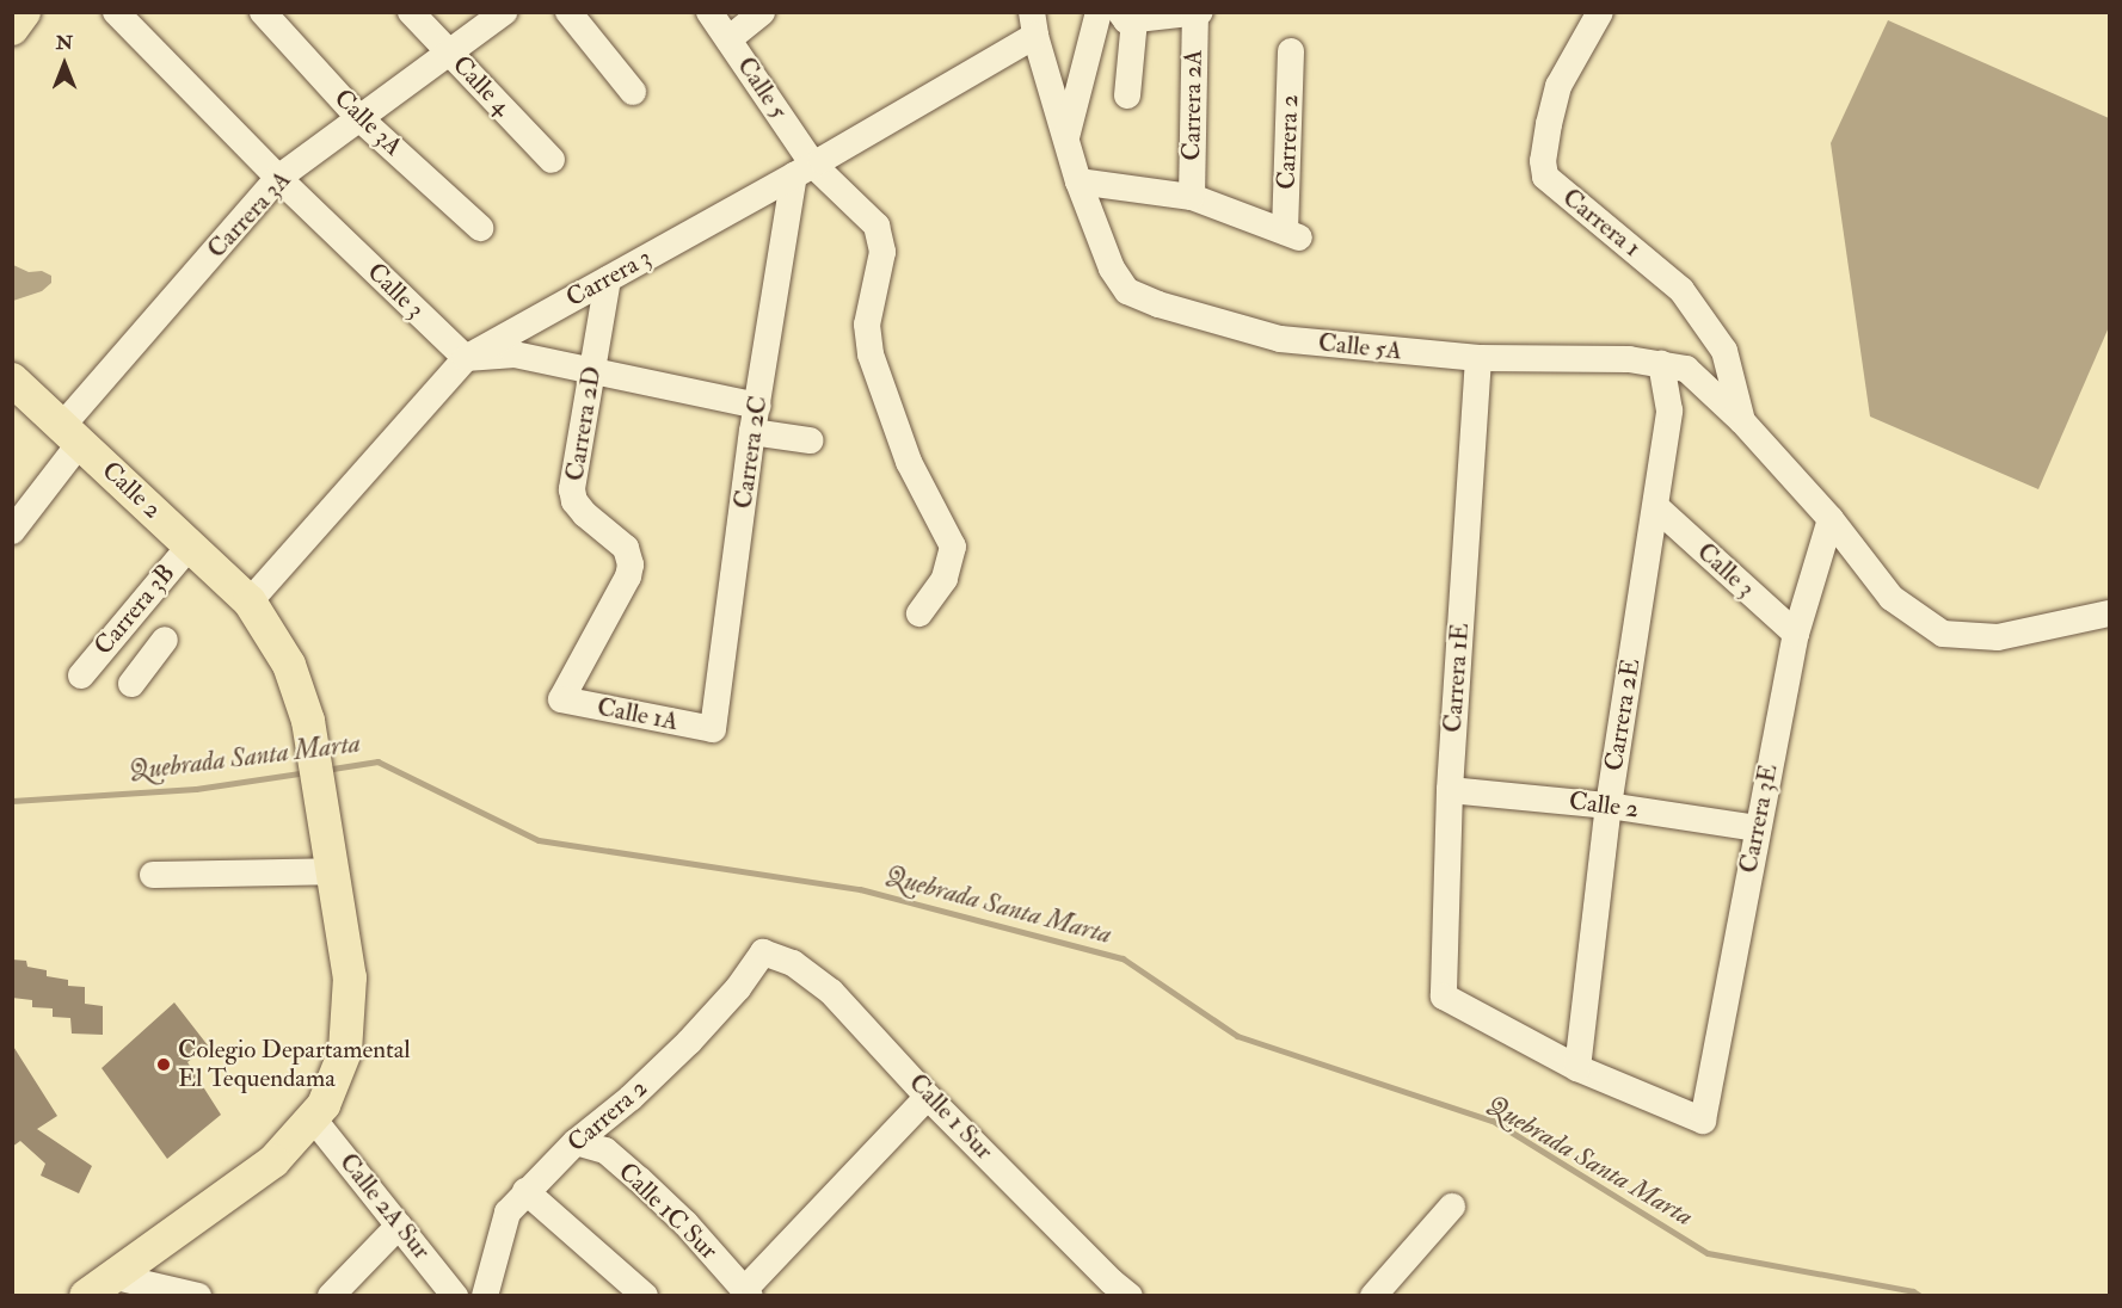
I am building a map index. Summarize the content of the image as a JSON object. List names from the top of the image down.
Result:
{
  "streets": {
    "main road": ["Calle 2"],
    "street": [
      "Calle 4",
      "Calle 5",
      "Carrera 2A",
      "Calle 3A",
      "Carrera 2",
      "Carrera 3A",
      "Carrera 1",
      "Carrera 3",
      "Calle 3",
      "Calle 5A",
      "Carrera 2D",
      "Carrera 2C",
      "Carrera 3B",
      "Carrera 1E",
      "Calle 1A",
      "Carrera 2E",
      "Carrera 3E",
      "Calle 1 Sur",
      "Calle 2A Sur",
      "Calle 1C Sur"
    ]
  },
  "crossings": [
    ["Calle 4", "Carrera 3A"],
    ["Calle 5", "Carrera 3"],
    ["Calle 5", "Carrera 2C"],
    ["Carrera 2A", "Carrera 2"],
    ["Calle 3A", "Carrera 3A"],
    ["Carrera 2", "Calle 1 Sur"],
    ["Carrera 2", "Calle 1C Sur"],
    ["Carrera 3A", "Calle 3"],
    ["Carrera 3A", "Calle 2"],
    ["Carrera 1", "Calle 5A"],
    ["Carrera 3", "Calle 3"],
    ["Carrera 3", "Calle 5A"],
    ["Carrera 3", "Carrera 2D"],
    ["Carrera 3", "Carrera 2C"],
    ["Carrera 3", "Calle 2"],
    ["Calle 3", "Carrera 2E"],
    ["Calle 3", "Carrera 3E"],
    ["Calle 5A", "Carrera 1E"],
    ["Calle 5A", "Carrera 2E"],
    ["Calle 5A", "Carrera 3E"],
    ["Carrera 2D", "Calle 1A"],
    ["Carrera 2C", "Calle 1A"],
    ["Calle 2", "Carrera 3B"],
    ["Calle 2", "Carrera 1E"],
    ["Calle 2", "Carrera 2E"],
    ["Calle 2", "Carrera 3E"],
    ["Calle 2", "Calle 2A Sur"],
    ["Carrera 1E", "Carrera 2E"],
    ["Carrera 1E", "Carrera 3E"],
    ["Carrera 2E", "Carrera 3E"]
  ],
  "water": ["Quebrada Santa Marta"],
  "places": ["Colegio Departamental El Tequendama"],
  "north": "top"
}
